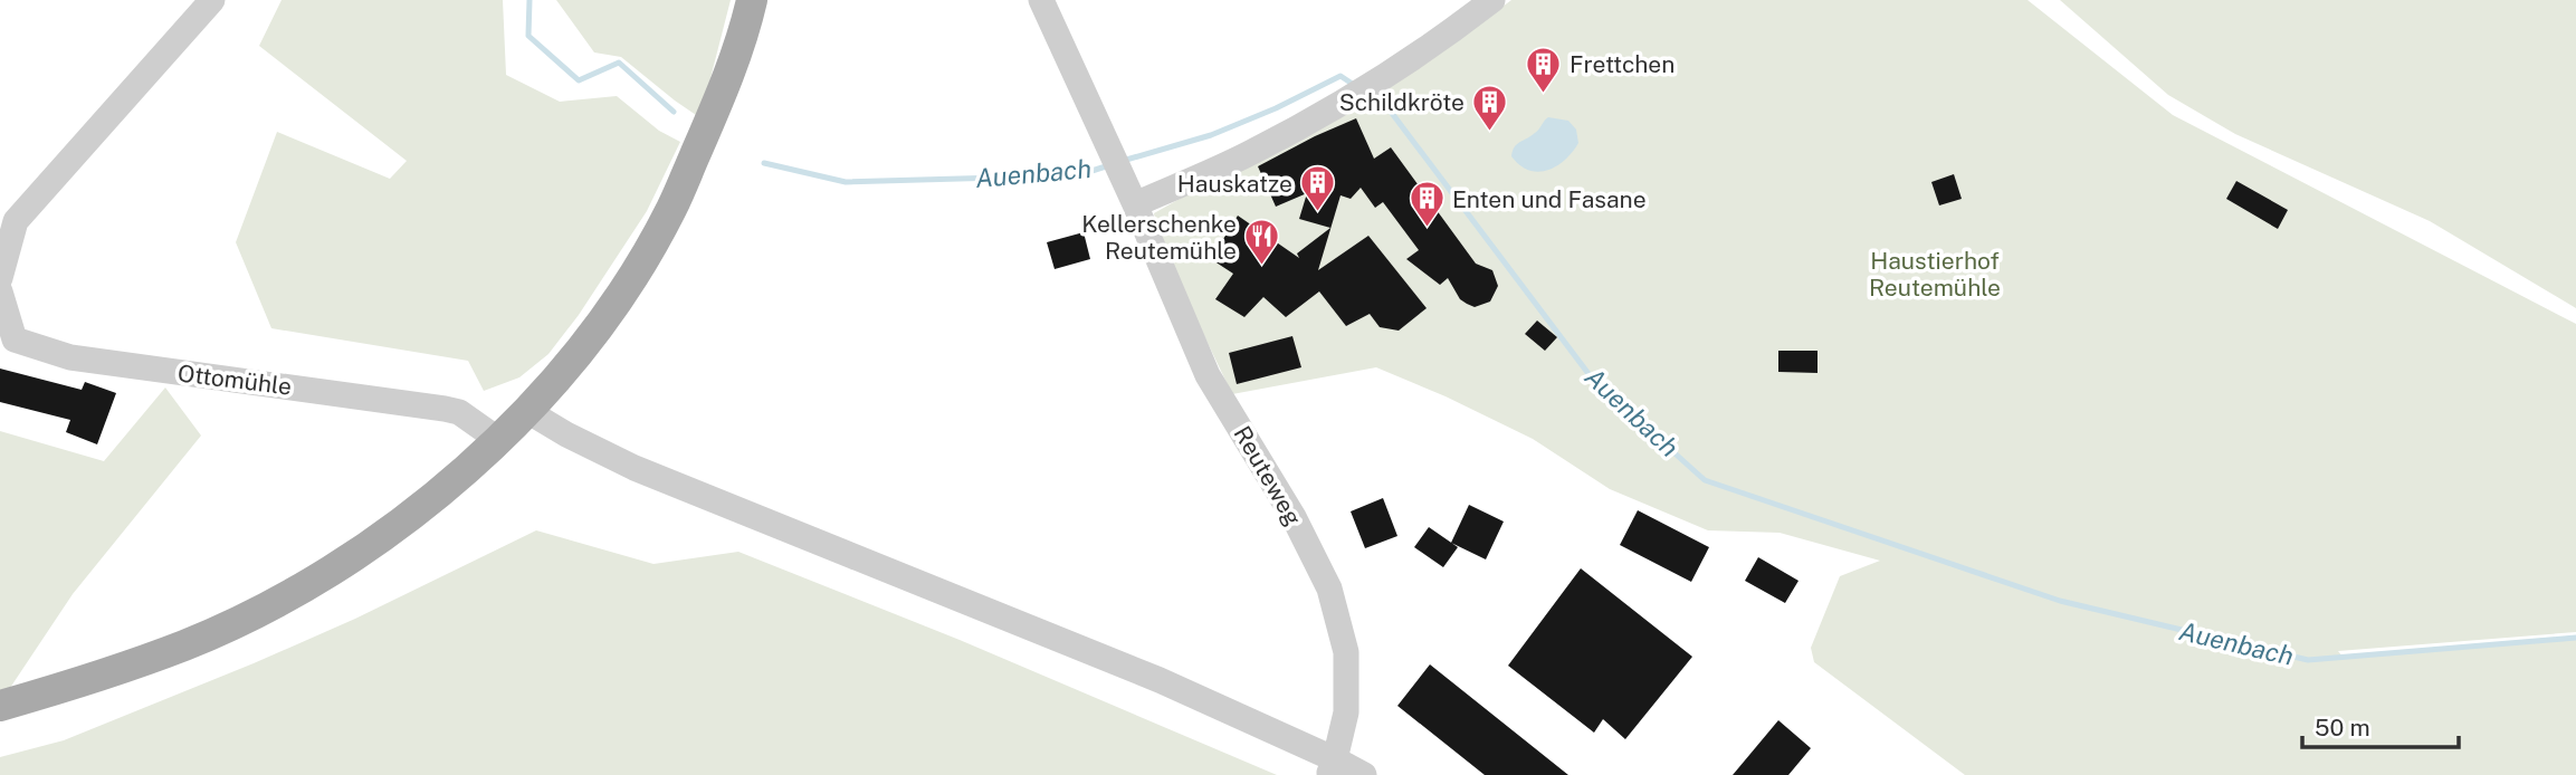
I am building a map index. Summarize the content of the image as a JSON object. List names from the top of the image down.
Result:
{
  "streets": {
    "street": ["Ottomühle", "Reuteweg"]
  },
  "water": ["Auenbach"],
  "parks": ["Haustierhof Reutemühle"],
  "places": {
    "building": [
      "Frettchen",
      "Schildkröte",
      "Hauskatze",
      "Enten und Fasane"
    ],
    "restaurant": ["Kellerschenke Reutemühle"]
  },
  "scale_bar": "50 m"
}
